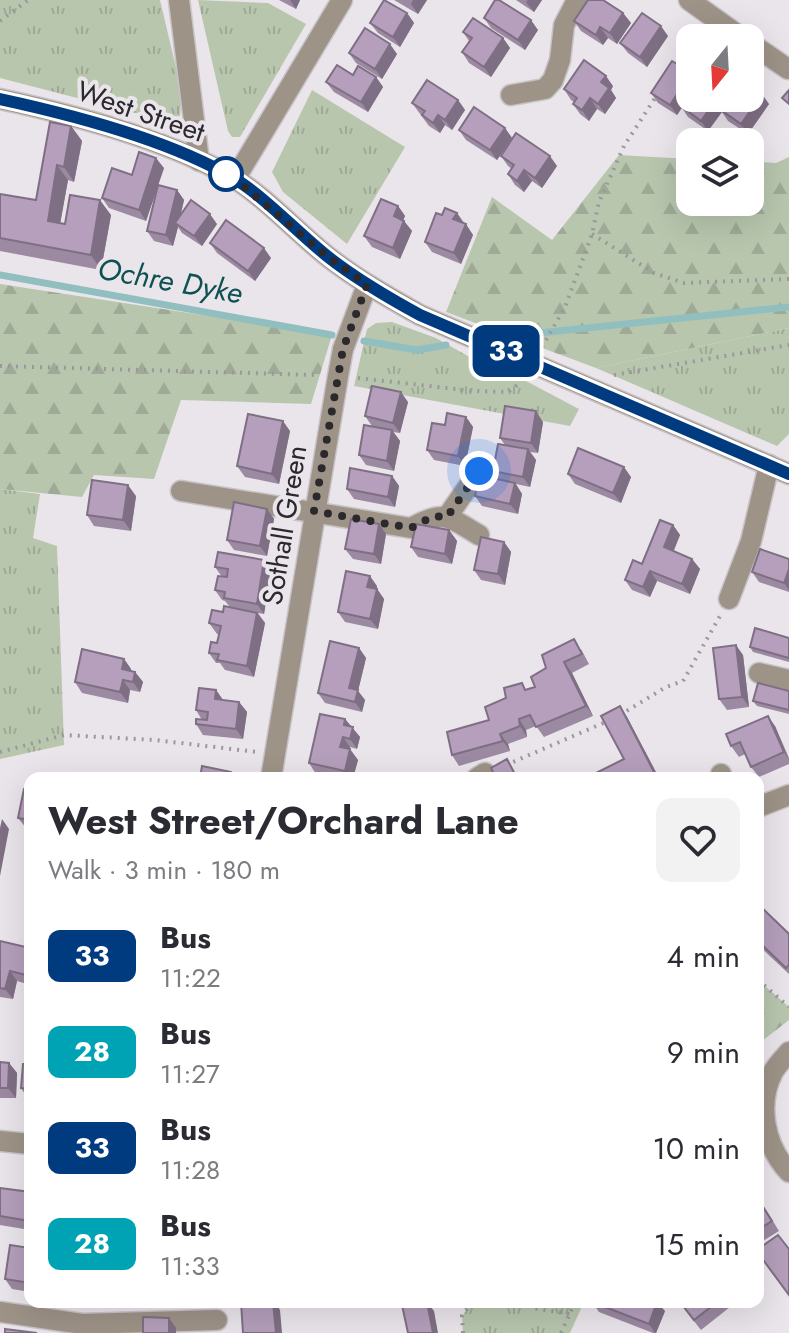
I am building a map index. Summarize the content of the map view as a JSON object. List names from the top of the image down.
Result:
{
  "streets": {
    "street": ["West Street", "Sothall Green"]
  },
  "crossings": [
    ["West Street", "Sothall Green"]
  ],
  "water": ["Ochre Dyke"],
  "lines": ["bus line 33"],
  "north": "bottom",
  "page": {
    "on_map": "33",
    "heading": ["West Street/Orchard Lane", "Walk · 3 min · 180 m"],
    "list": [
      {
        "mark": "33",
        "name": "Bus",
        "note": "11:22",
        "value": "4 min"
      },
      {
        "mark": "28",
        "name": "Bus",
        "note": "11:27",
        "value": "9 min"
      },
      {
        "mark": "33",
        "name": "Bus",
        "note": "11:28",
        "value": "10 min"
      },
      {
        "mark": "28",
        "name": "Bus",
        "note": "11:33",
        "value": "15 min"
      }
    ]
  }
}
